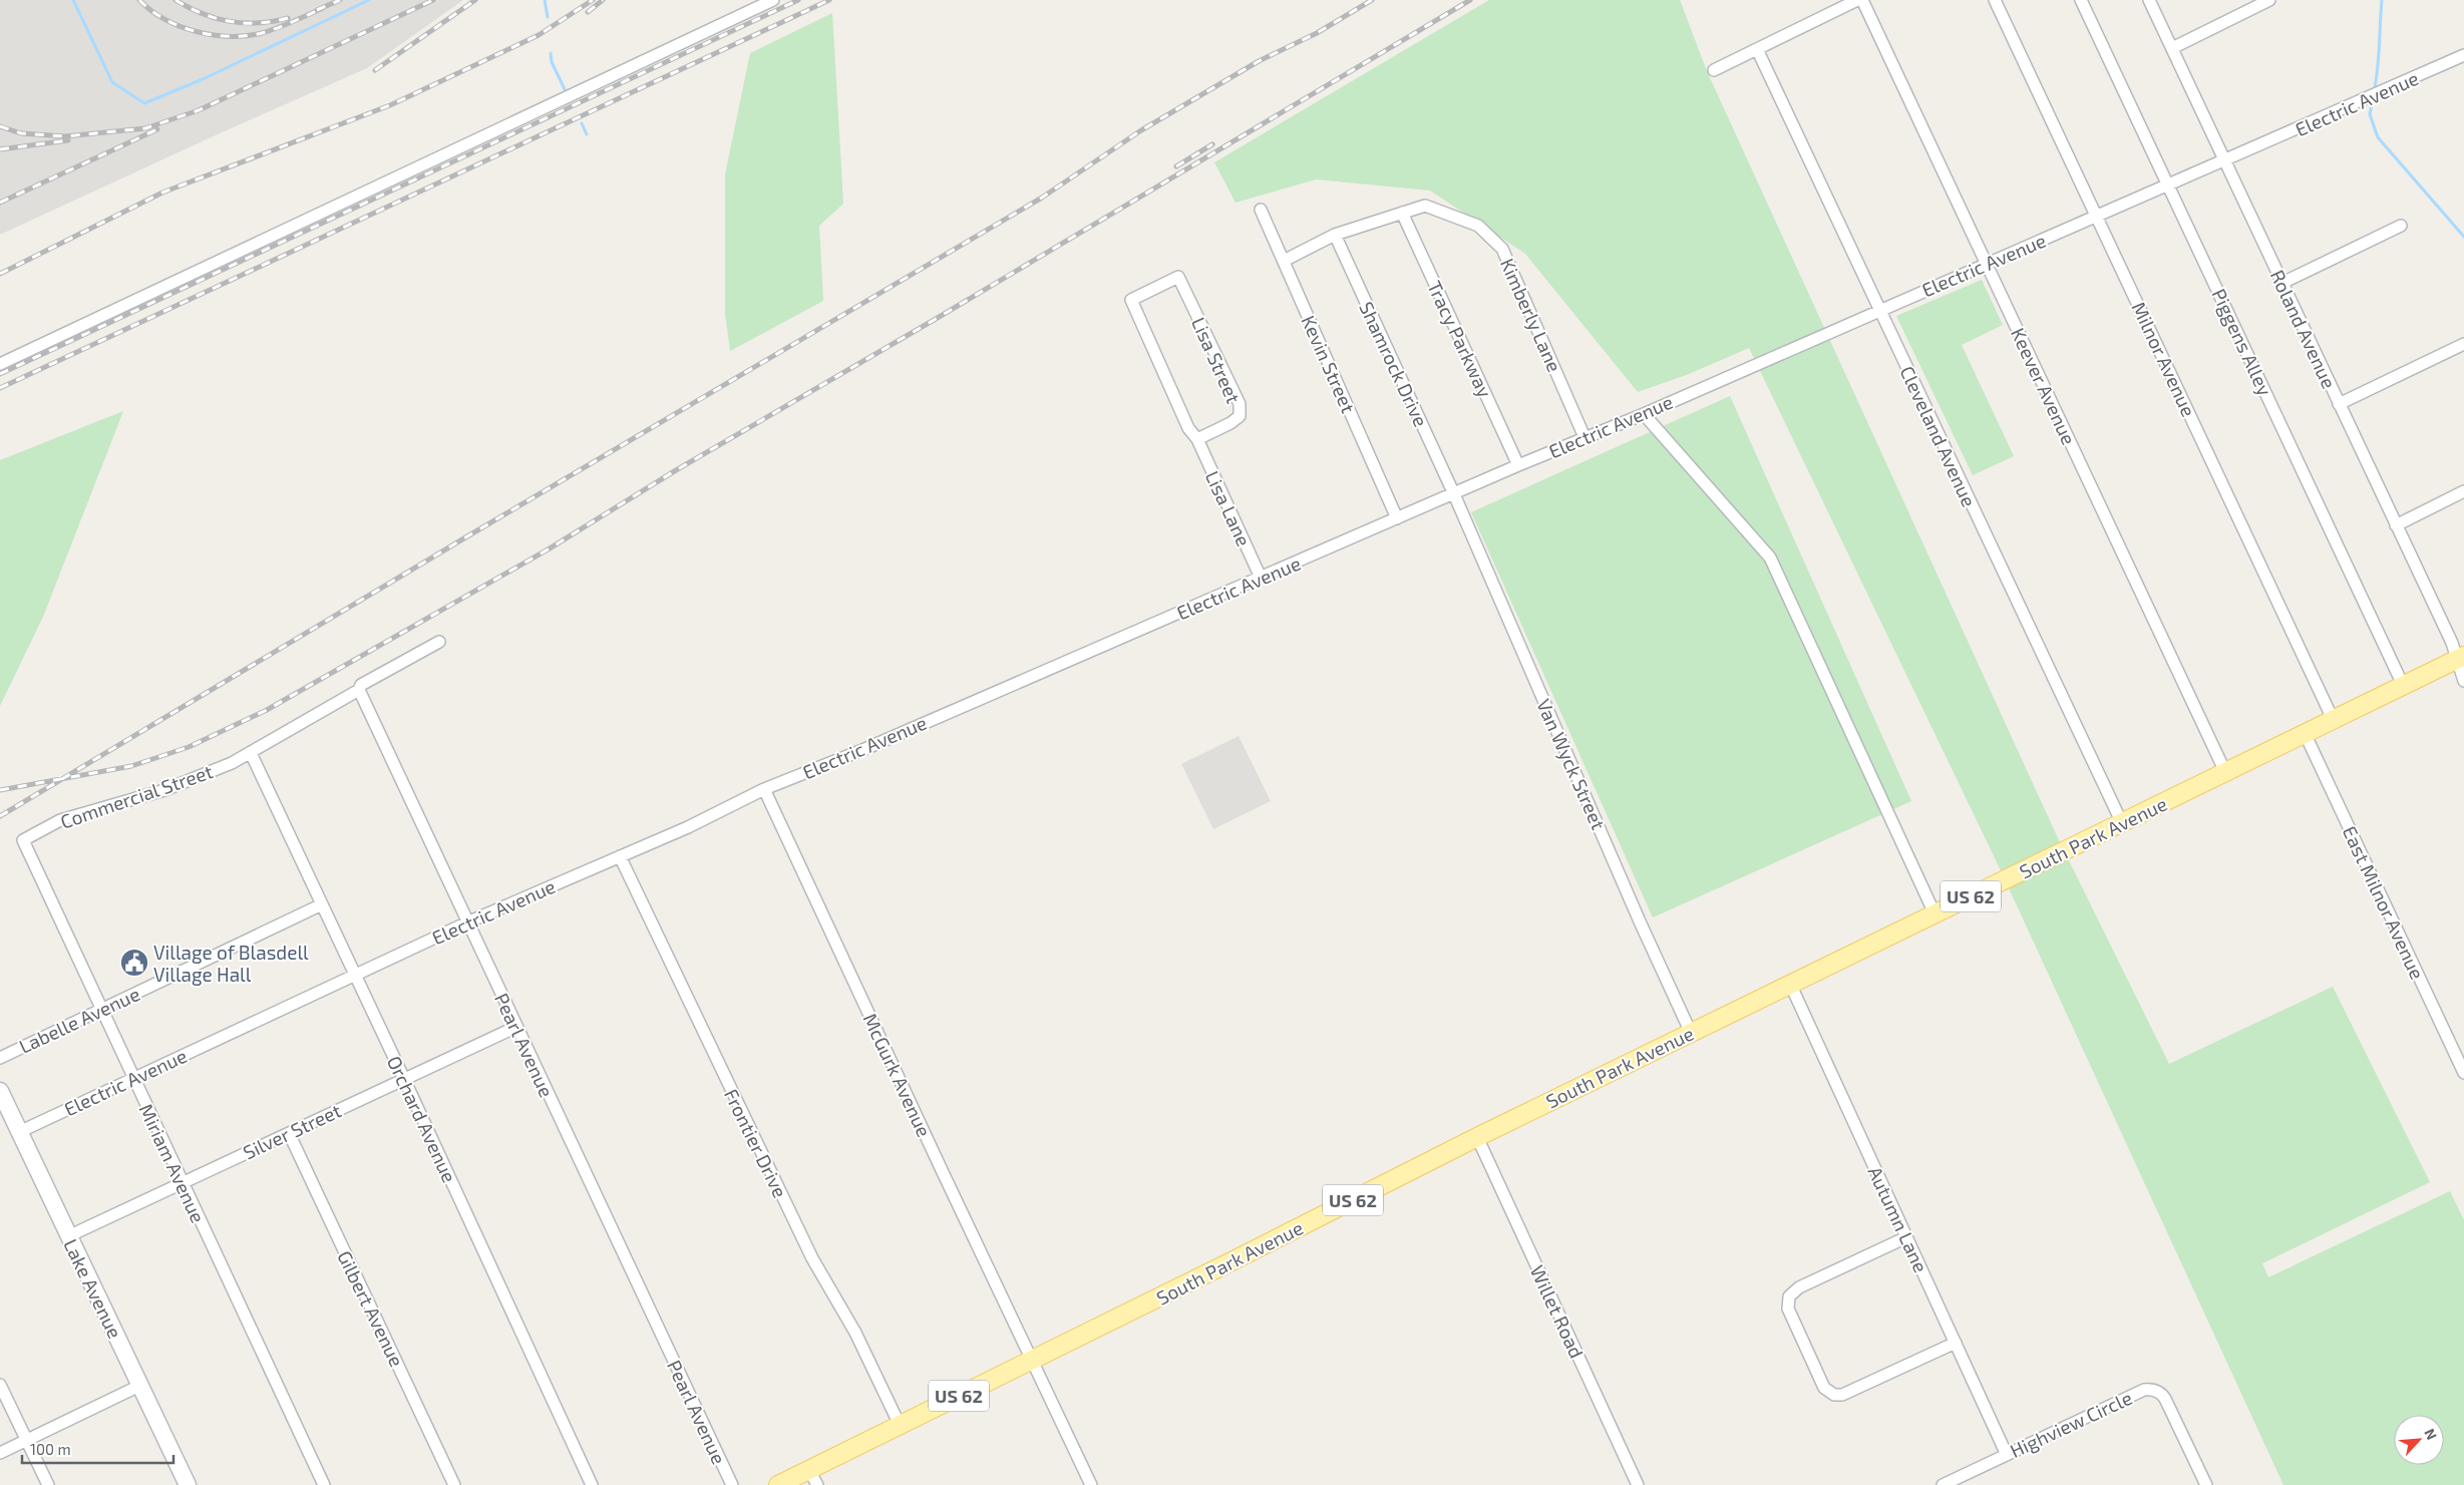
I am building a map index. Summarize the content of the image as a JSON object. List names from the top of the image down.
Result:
{
  "streets": {
    "main road": ["South Park Avenue", "US 62"],
    "street": [
      "Electric Avenue",
      "Kimberly Lane",
      "Roland Avenue",
      "Tracy Parkway",
      "Piggens Alley",
      "Milnor Avenue",
      "Lisa Street",
      "Kevin Street",
      "Shamrock Drive",
      "Keever Avenue",
      "Cleveland Avenue",
      "Lisa Lane",
      "Van Wyck Street",
      "Commercial Street",
      "East Milnor Avenue",
      "Labelle Avenue",
      "Pearl Avenue",
      "McGurk Avenue",
      "Orchard Avenue",
      "Silver Street",
      "Frontier Drive",
      "Miriam Avenue",
      "Autumn Lane",
      "Lake Avenue",
      "Gilbert Avenue",
      "Willet Road",
      "Highview Circle"
    ]
  },
  "crossings": [
    ["Electric Avenue", "Kimberly Lane"],
    ["Electric Avenue", "Roland Avenue"],
    ["Electric Avenue", "Tracy Parkway"],
    ["Electric Avenue", "Piggens Alley"],
    ["Electric Avenue", "Milnor Avenue"],
    ["Electric Avenue", "Kevin Street"],
    ["Electric Avenue", "Shamrock Drive"],
    ["Electric Avenue", "Keever Avenue"],
    ["Electric Avenue", "Cleveland Avenue"],
    ["Electric Avenue", "Lisa Lane"],
    ["Electric Avenue", "Van Wyck Street"],
    ["Electric Avenue", "Pearl Avenue"],
    ["Electric Avenue", "McGurk Avenue"],
    ["Electric Avenue", "Orchard Avenue"],
    ["Electric Avenue", "Frontier Drive"],
    ["Electric Avenue", "Miriam Avenue"],
    ["Electric Avenue", "Lake Avenue"],
    ["Kimberly Lane", "Tracy Parkway"],
    ["Kimberly Lane", "Kevin Street"],
    ["Kimberly Lane", "Shamrock Drive"],
    ["Roland Avenue", "South Park Avenue"],
    ["Piggens Alley", "South Park Avenue"],
    ["Milnor Avenue", "South Park Avenue"],
    ["Lisa Street", "Lisa Lane"],
    ["Shamrock Drive", "Van Wyck Street"],
    ["Keever Avenue", "South Park Avenue"],
    ["Cleveland Avenue", "South Park Avenue"],
    ["Van Wyck Street", "South Park Avenue"],
    ["Commercial Street", "Pearl Avenue"],
    ["Commercial Street", "Orchard Avenue"],
    ["Commercial Street", "Miriam Avenue"],
    ["South Park Avenue", "East Milnor Avenue"],
    ["South Park Avenue", "McGurk Avenue"],
    ["South Park Avenue", "Frontier Drive"],
    ["South Park Avenue", "Autumn Lane"],
    ["South Park Avenue", "Willet Road"],
    ["Labelle Avenue", "Orchard Avenue"],
    ["Labelle Avenue", "Miriam Avenue"],
    ["Pearl Avenue", "Silver Street"],
    ["Orchard Avenue", "Silver Street"],
    ["Silver Street", "Miriam Avenue"],
    ["Silver Street", "Lake Avenue"],
    ["Silver Street", "Gilbert Avenue"],
    ["Autumn Lane", "Highview Circle"]
  ],
  "places": {
    "public building": ["Village of Blasdell Village Hall"]
  },
  "scale_bar": "100 m",
  "north": "top right"
}
